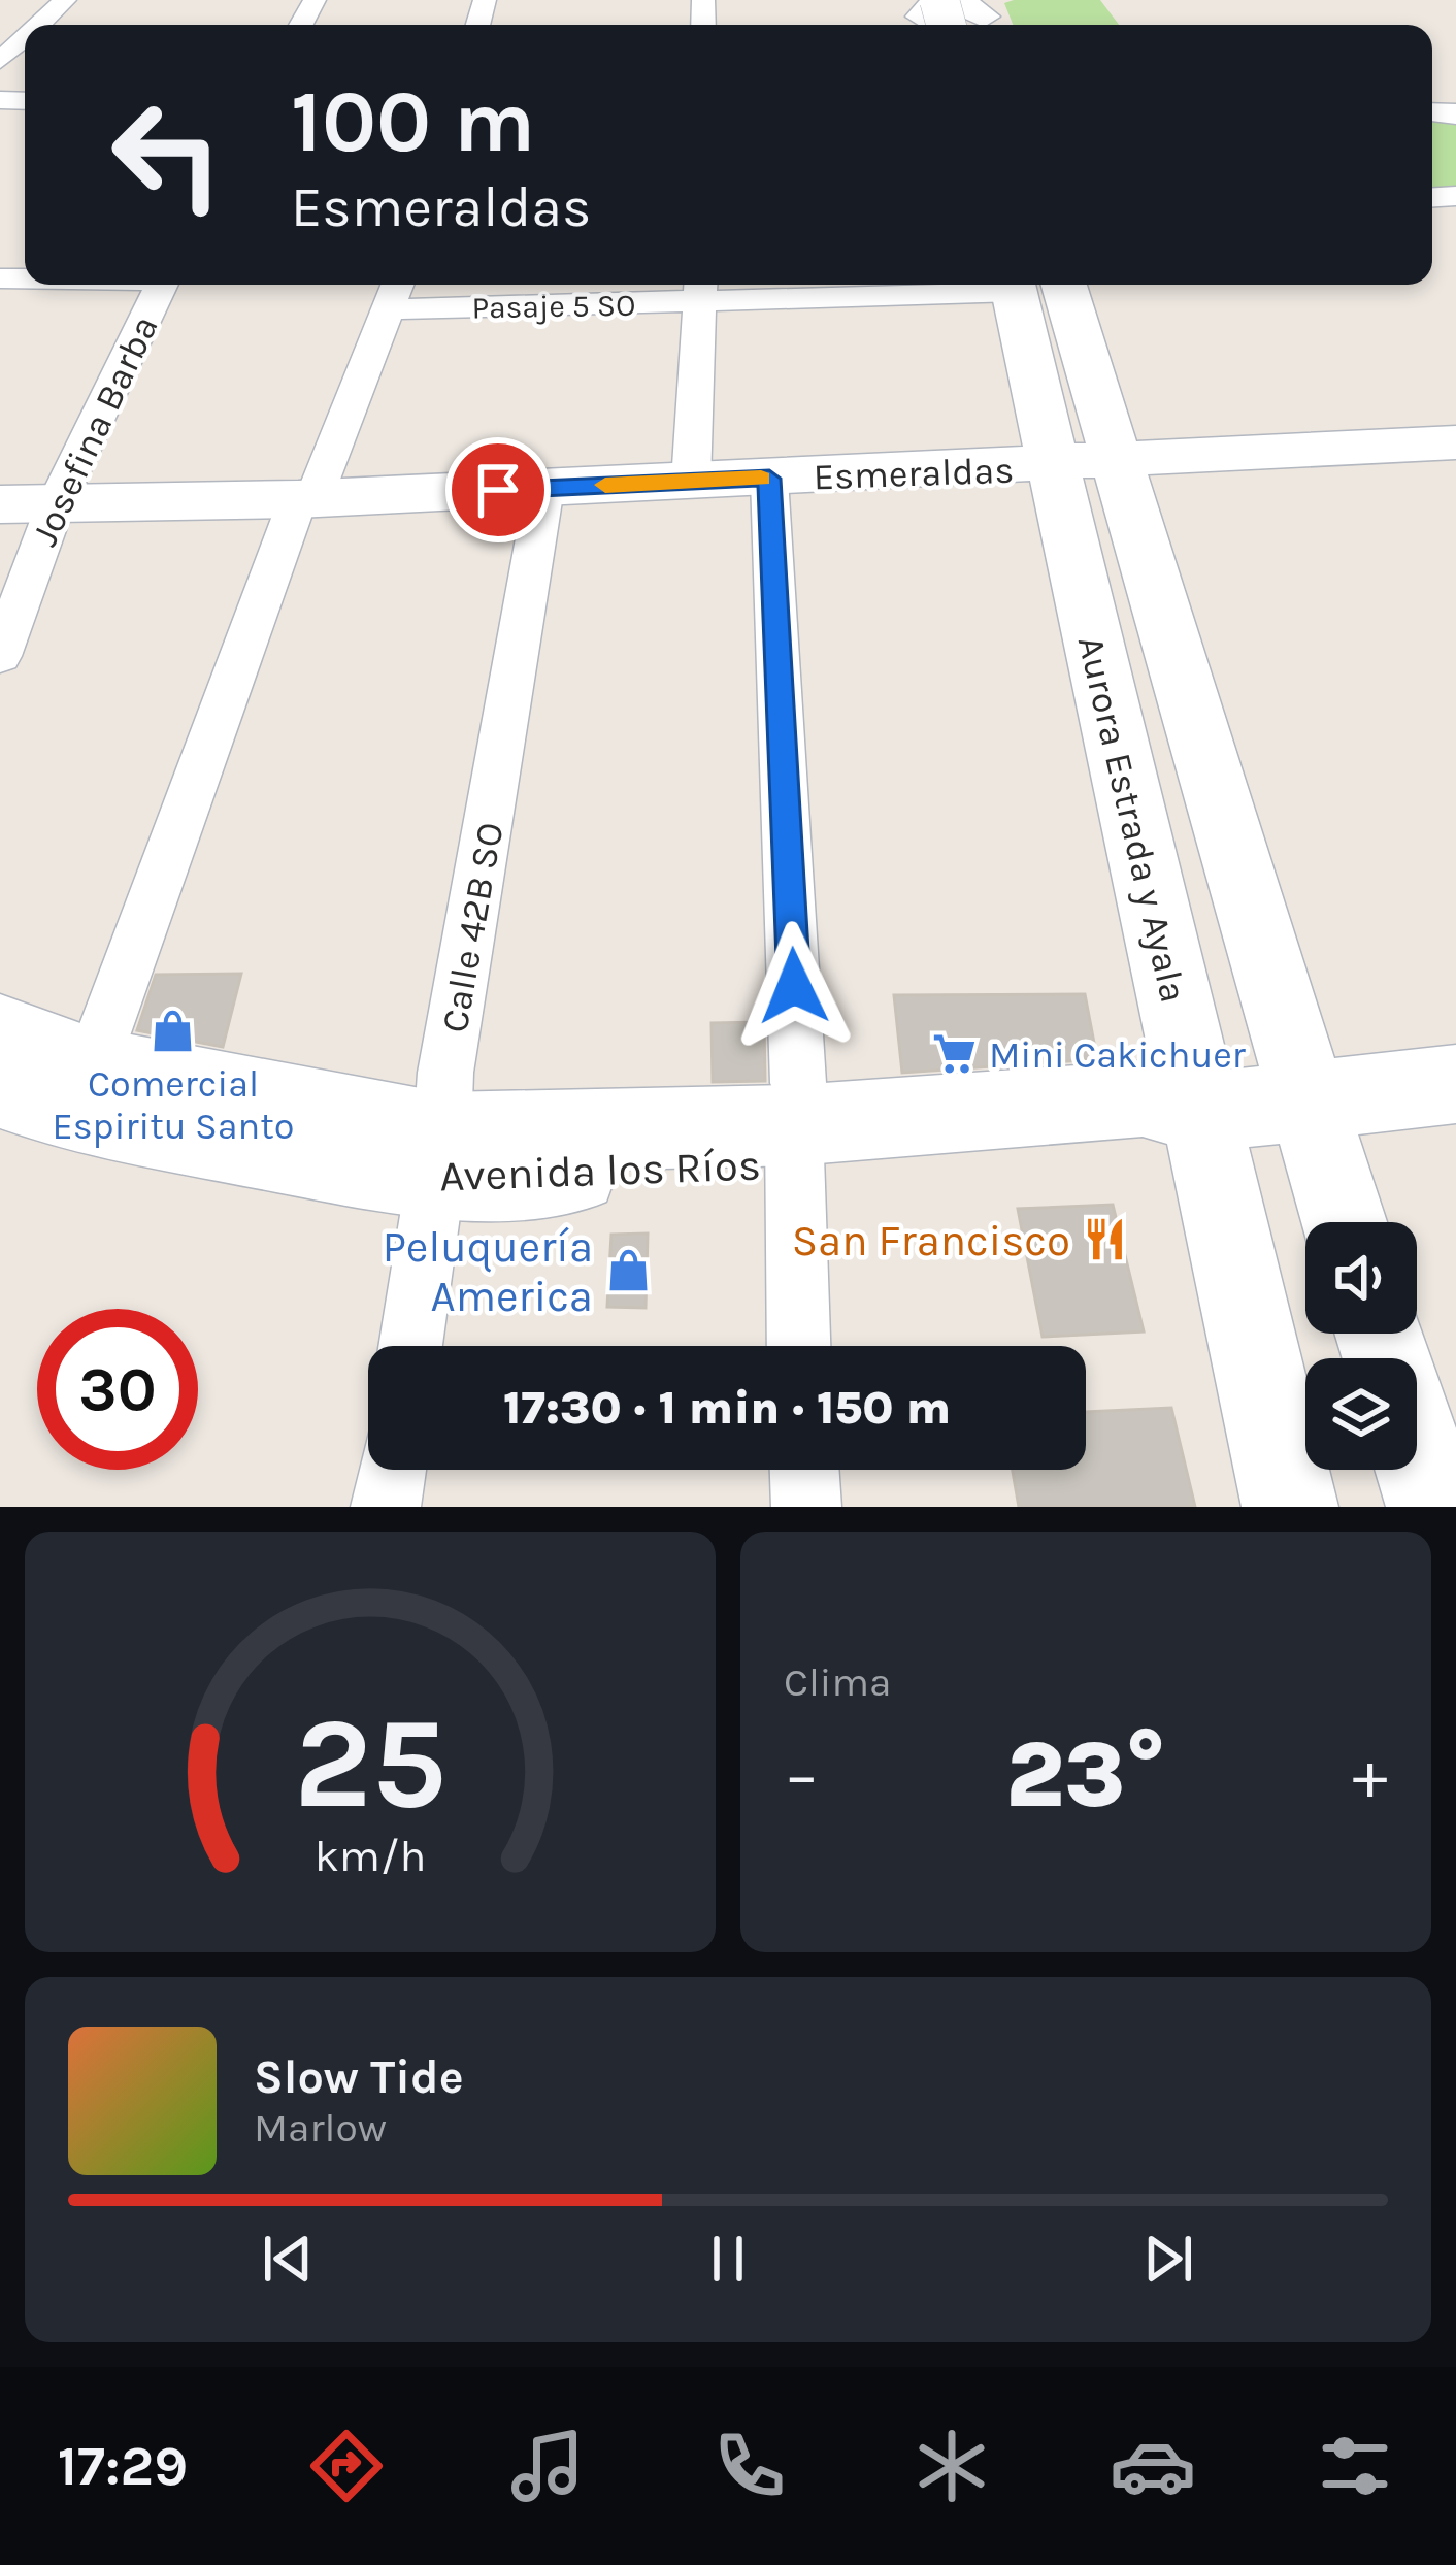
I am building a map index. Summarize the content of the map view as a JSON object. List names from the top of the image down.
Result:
{
  "streets": {
    "main road": ["Esmeraldas", "Aurora Estrada y Ayala", "Avenida los Ríos"],
    "street": ["Pasaje 5 SO", "Josefina Barba", "Calle 42B SO"]
  },
  "crossings": [
    ["Josefina Barba", "Esmeraldas"],
    ["Esmeraldas", "Aurora Estrada y Ayala"],
    ["Esmeraldas", "Calle 42B SO"],
    ["Aurora Estrada y Ayala", "Avenida los Ríos"],
    ["Calle 42B SO", "Avenida los Ríos"]
  ],
  "places": {
    "shop": ["Comercial Espiritu Santo", "Peluquería America"],
    "supermarket": ["Mini Cakichuer"],
    "restaurant": ["San Francisco"]
  },
  "page": {
    "turn": ["100 m", "Esmeraldas"],
    "limit": "30",
    "trip": "17:30 · 1 min · 150 m",
    "tile": "Clima",
    "heat": ["−", "23°", "+"],
    "song": ["Slow Tide", "Marlow"],
    "tabs": "17:29",
    "gauge": ["25", "km/h"]
  }
}
